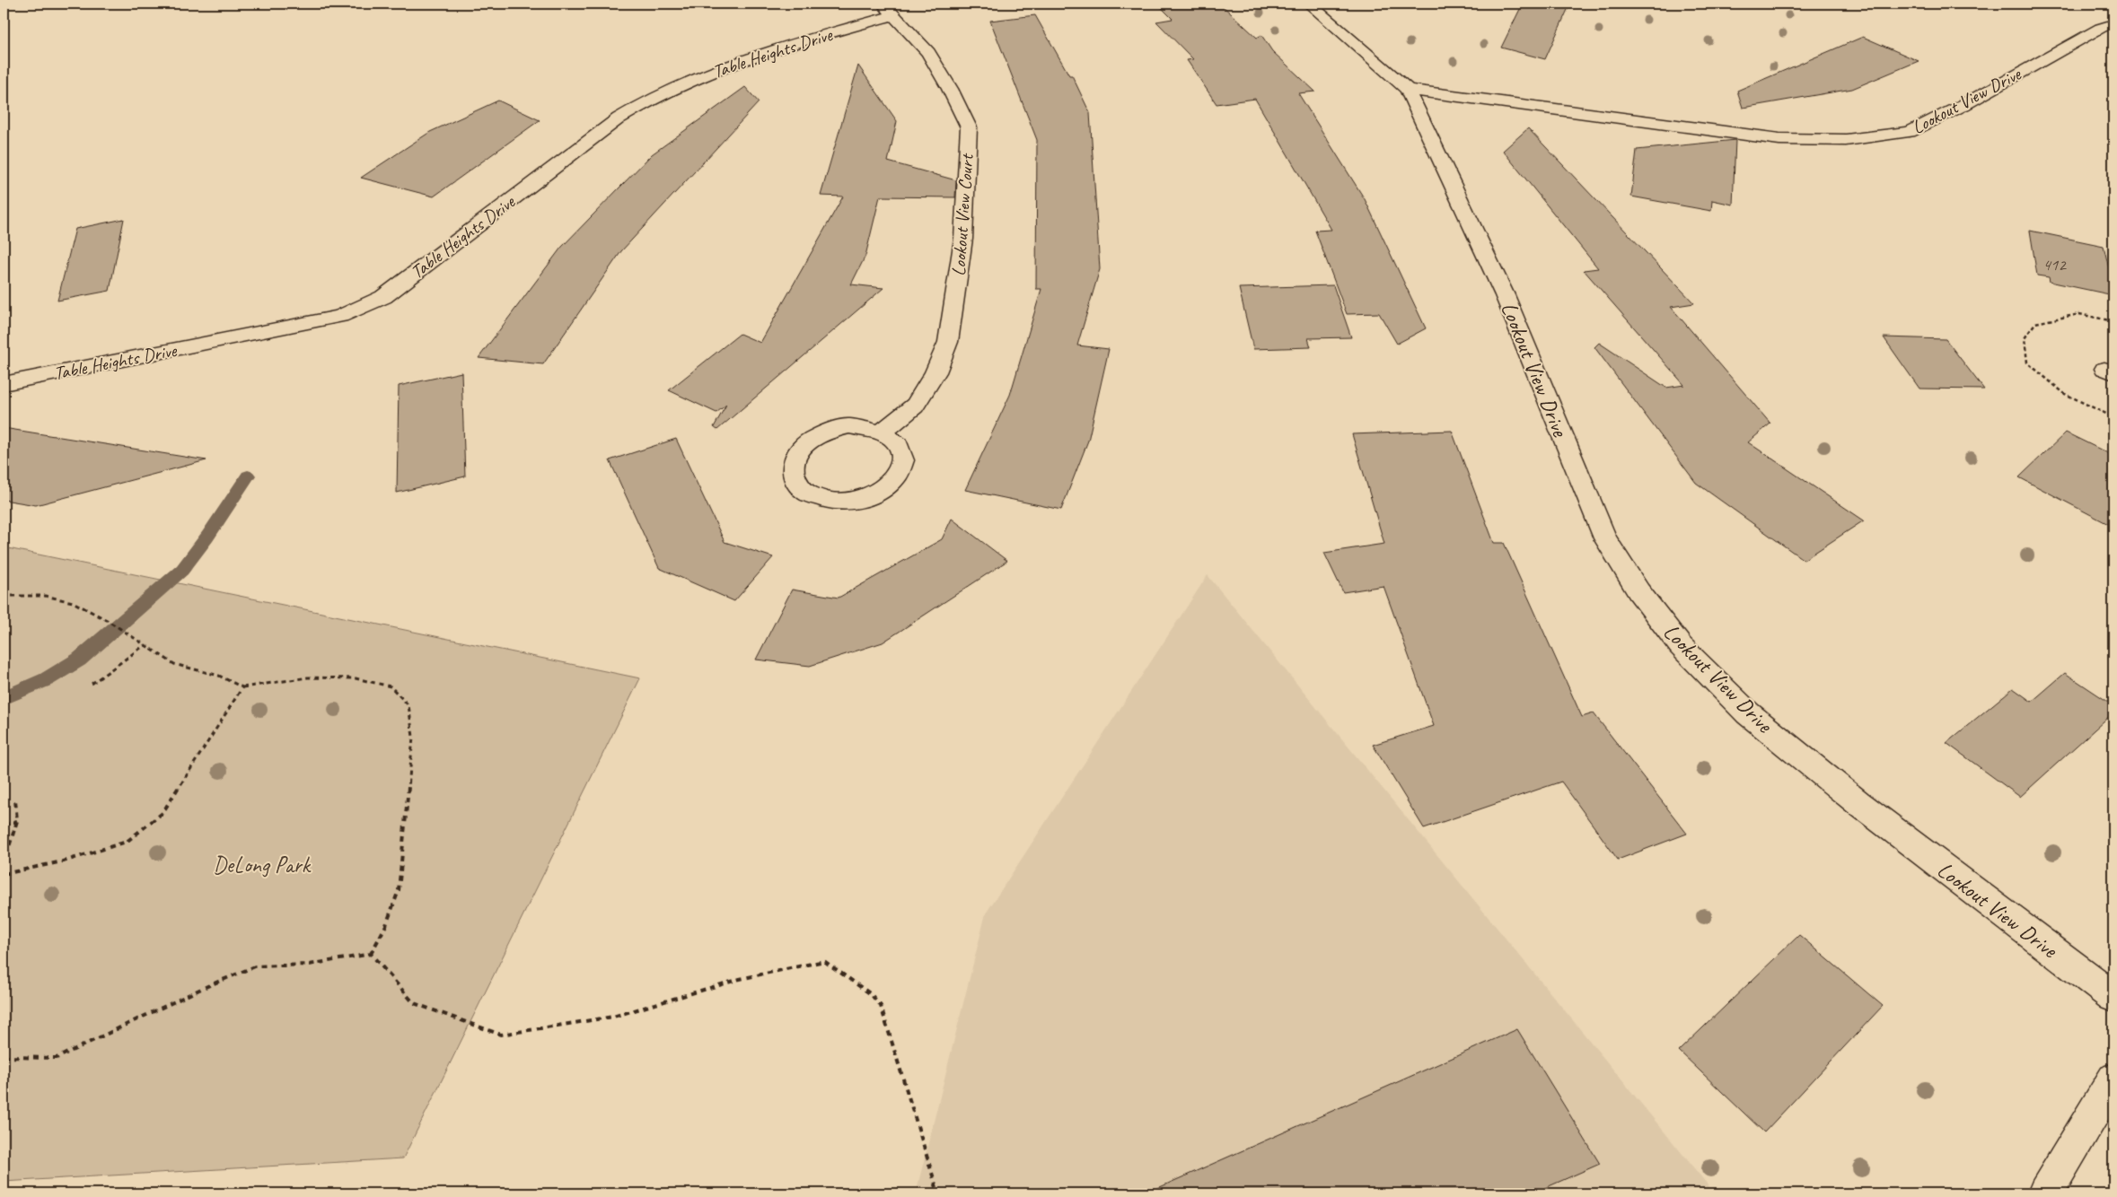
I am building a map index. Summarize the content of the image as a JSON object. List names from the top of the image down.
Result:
{
  "streets": {
    "street": ["Table Heights Drive", "Lookout View Drive", "Lookout View Court"]
  },
  "crossings": [
    ["Table Heights Drive", "Lookout View Court"]
  ],
  "parks": ["DeLong Park"],
  "house_numbers": ["412"]
}
